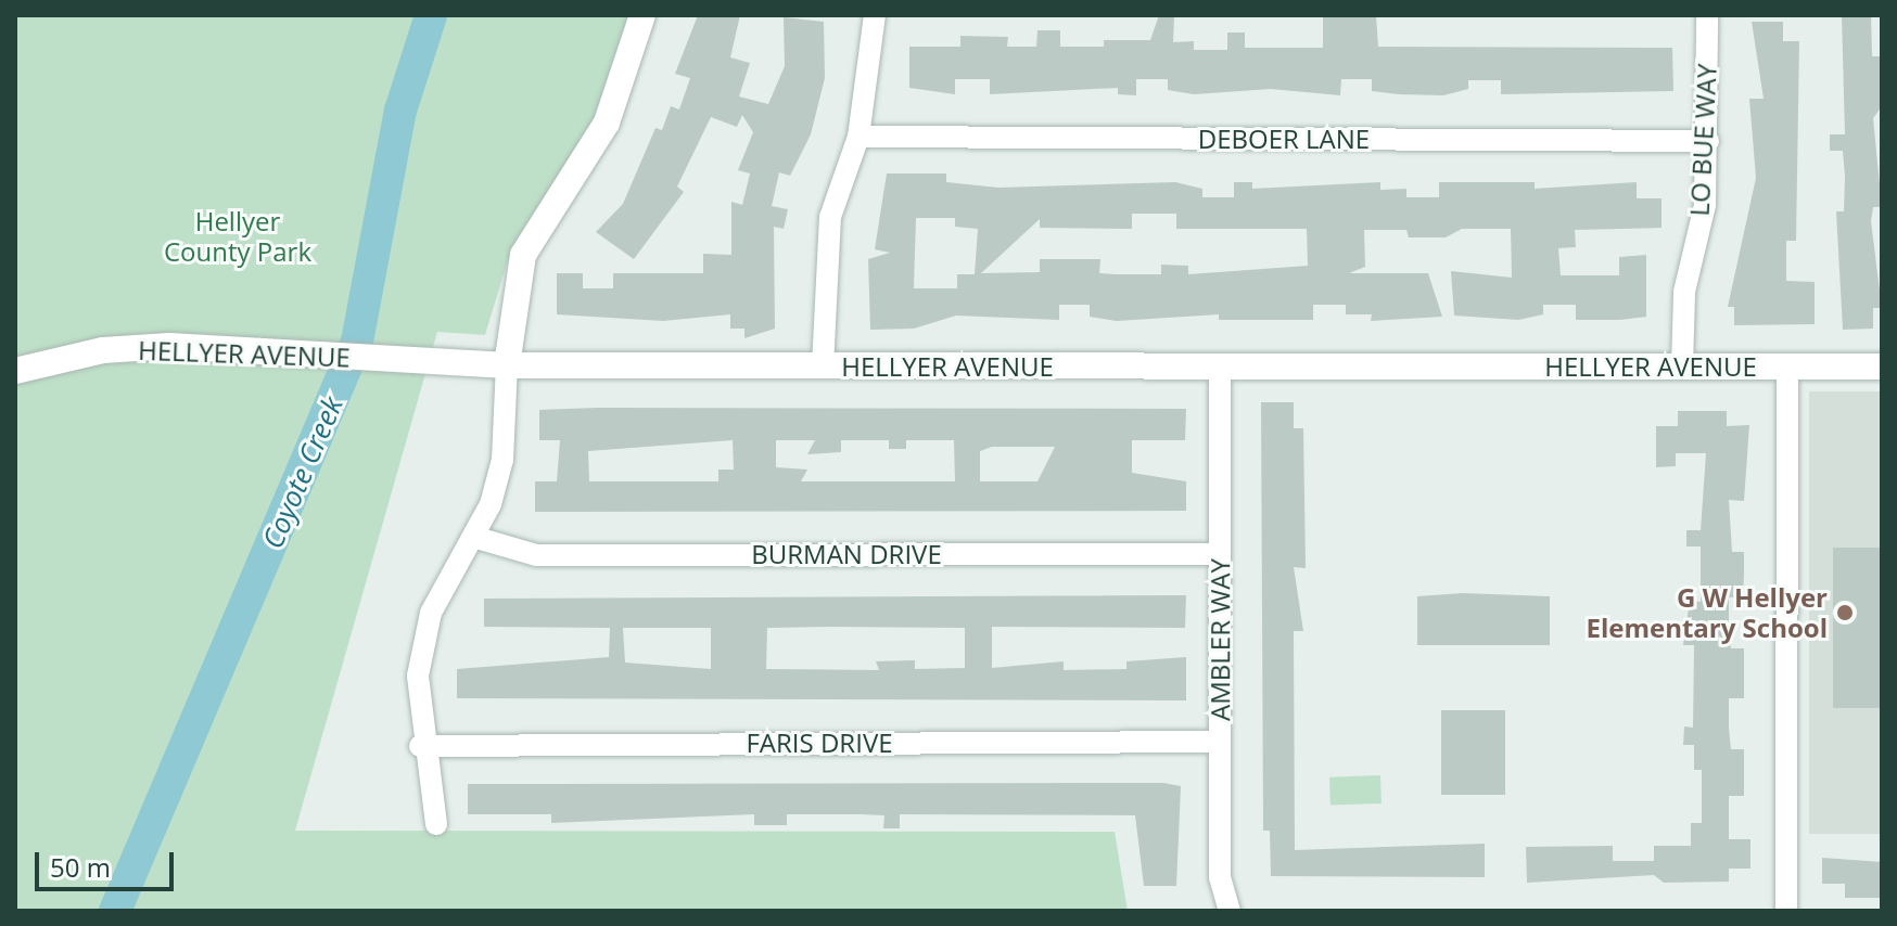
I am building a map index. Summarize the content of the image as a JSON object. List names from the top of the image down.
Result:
{
  "streets": {
    "street": [
      "DEBOER LANE",
      "LO BUE WAY",
      "HELLYER AVENUE",
      "BURMAN DRIVE",
      "AMBLER WAY",
      "FARIS DRIVE"
    ]
  },
  "crossings": [
    ["DEBOER LANE", "LO BUE WAY"],
    ["LO BUE WAY", "HELLYER AVENUE"],
    ["HELLYER AVENUE", "AMBLER WAY"],
    ["BURMAN DRIVE", "AMBLER WAY"],
    ["AMBLER WAY", "FARIS DRIVE"]
  ],
  "water": ["Coyote Creek"],
  "parks": ["Hellyer County Park"],
  "places": ["G W Hellyer Elementary School"],
  "scale_bar": "50 m"
}
